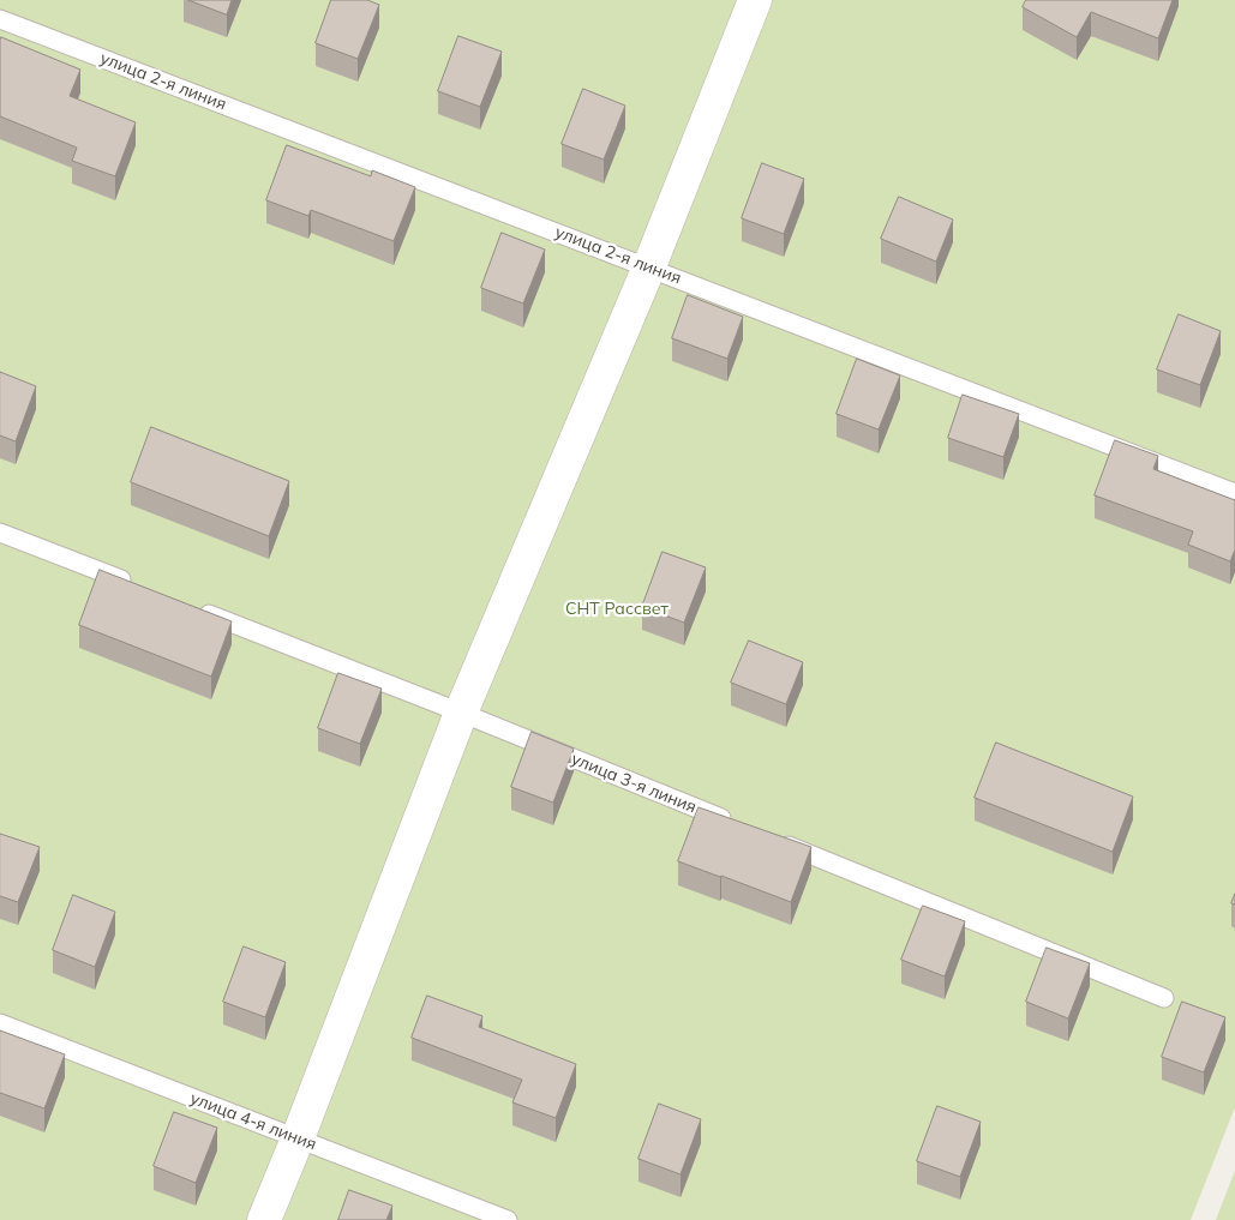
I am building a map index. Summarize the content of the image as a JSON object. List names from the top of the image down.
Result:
{
  "streets": {
    "lane": ["улица 2-я линия", "улица 3-я линия", "улица 4-я линия"]
  },
  "parks": ["СНТ Рассвет"]
}
